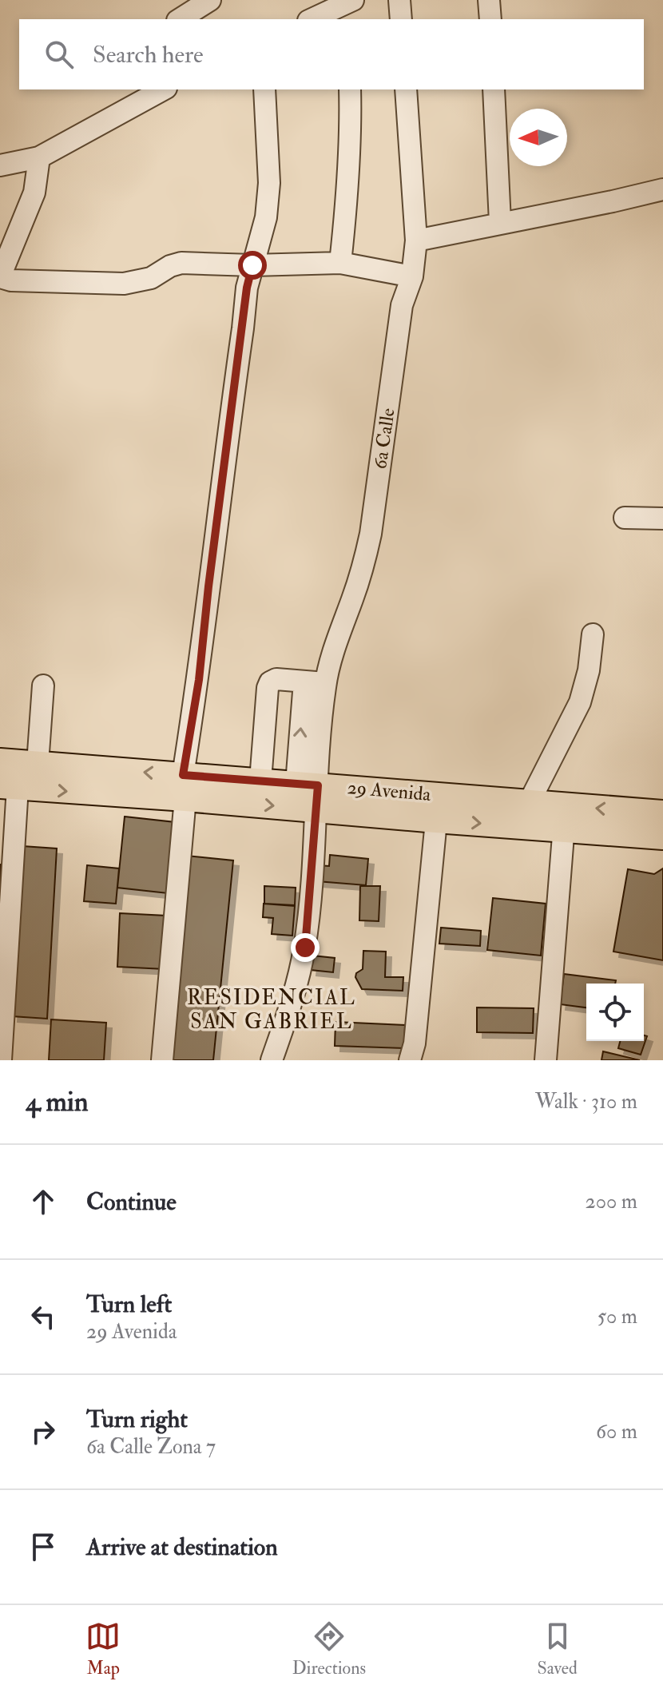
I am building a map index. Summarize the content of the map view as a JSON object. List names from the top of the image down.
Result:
{
  "streets": {
    "main road": ["29 Avenida"],
    "street": ["6a Calle"]
  },
  "crossings": [
    ["6a Calle", "29 Avenida"]
  ],
  "districts": ["RESIDENCIAL SAN GABRIEL"],
  "north": "left",
  "page": {
    "search": "Search here",
    "heading": ["4 min", "Walk · 310 m"],
    "list": [
      ["Continue", "200 m"],
      ["Turn left", "29 Avenida", "50 m"],
      ["Turn right", "6a Calle Zona 7", "60 m"],
      "Arrive at destination"
    ],
    "nav": ["Map", "Directions", "Saved"]
  }
}
